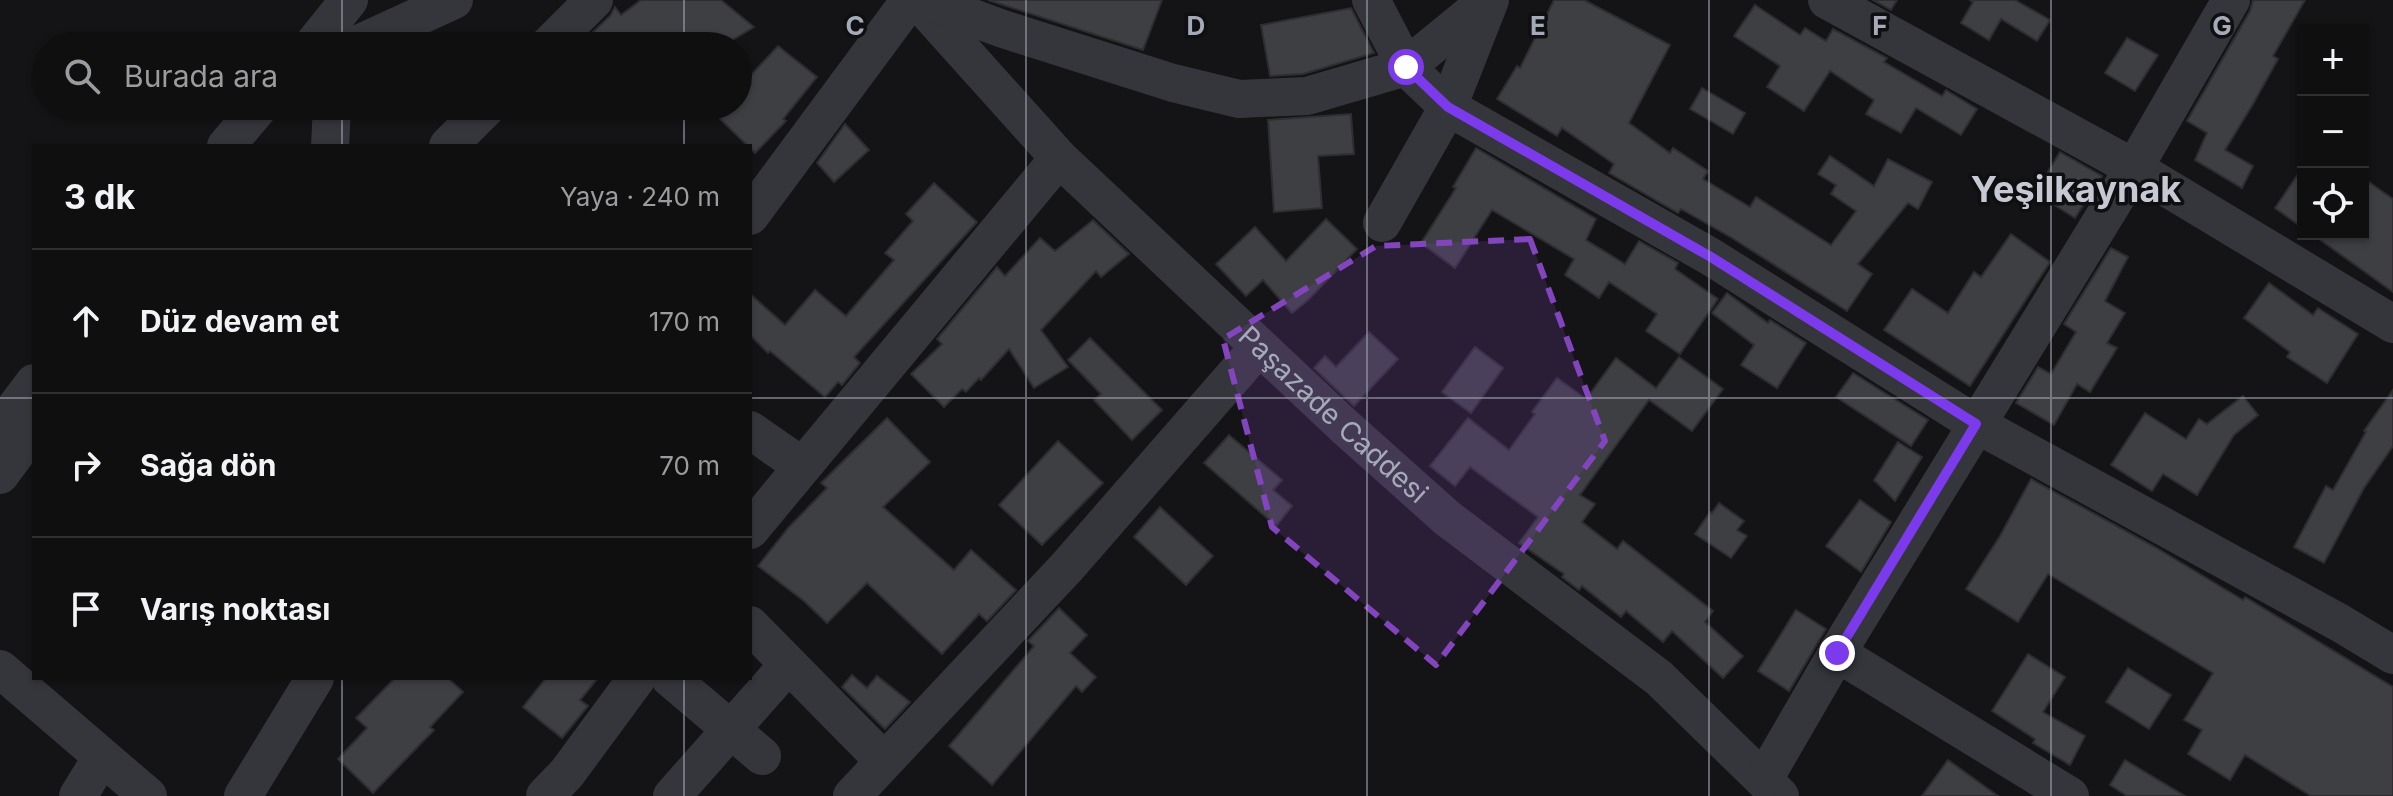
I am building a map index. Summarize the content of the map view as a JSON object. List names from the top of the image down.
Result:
{
  "streets": {
    "street": ["Paşazade Caddesi"]
  },
  "districts": ["Yeşilkaynak"],
  "page": {
    "map_buttons": ["+", "−"],
    "search": "Burada ara",
    "heading": ["3 dk", "Yaya · 240 m"],
    "list": [
      ["Düz devam et", "170 m"],
      ["Sağa dön", "70 m"],
      "Varış noktası"
    ]
  },
  "grid": {
    "columns": [
      "C",
      "D",
      "E",
      "F",
      "G"
    ]
  }
}
